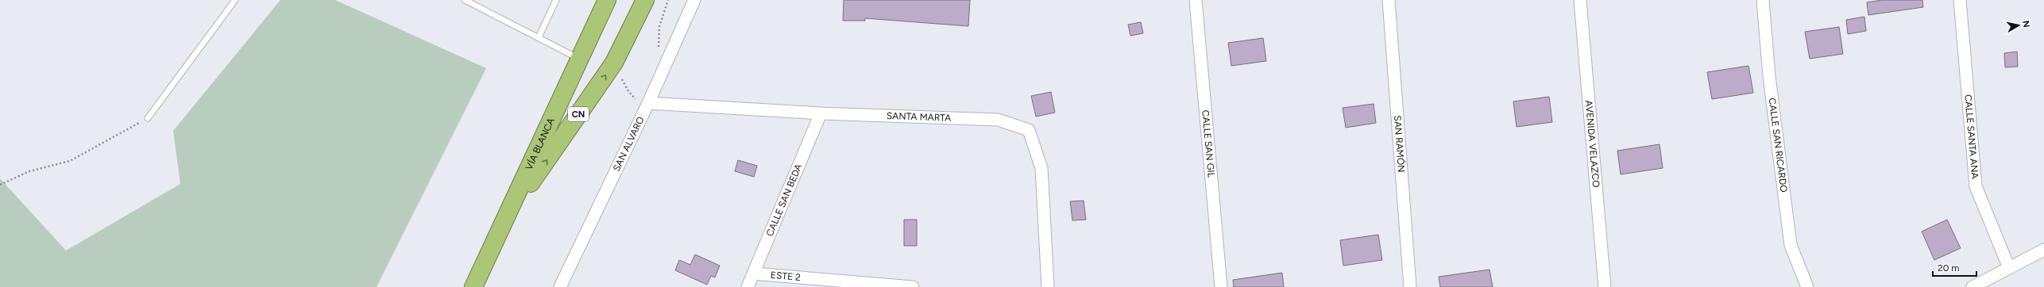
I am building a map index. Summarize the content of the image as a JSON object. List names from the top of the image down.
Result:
{
  "streets": {
    "highway": ["CN", "VÍA BLANCA"],
    "street": [
      "SANTA MARTA",
      "CALLE SANTA ANA",
      "CALLE SAN GIL",
      "SAN RAMÓN",
      "AVENIDA VELAZCO",
      "SAN ALVARO",
      "CALLE SAN RICARDO",
      "CALLE SAN BEDA",
      "ESTE 2"
    ]
  },
  "crossings": [
    ["CN", "VÍA BLANCA"],
    ["SANTA MARTA", "SAN ALVARO"],
    ["SANTA MARTA", "CALLE SAN BEDA"],
    ["CALLE SAN BEDA", "ESTE 2"]
  ],
  "scale_bar": "20 m",
  "north": "right"
}
